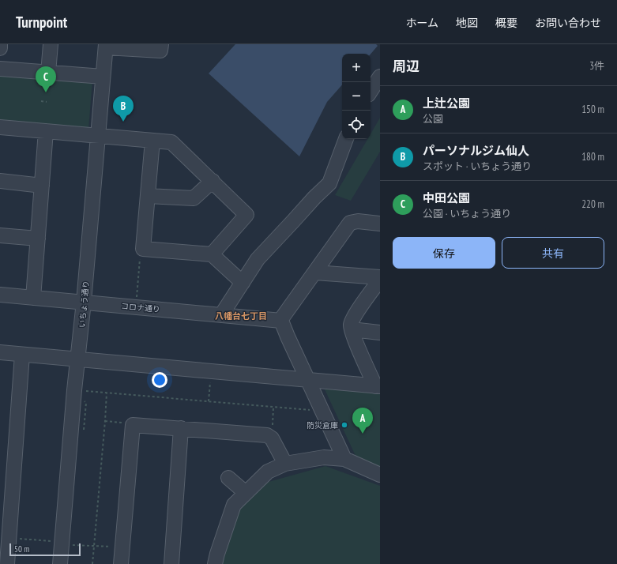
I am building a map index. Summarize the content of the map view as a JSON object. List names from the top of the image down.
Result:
{
  "streets": {
    "street": ["いちょう通り", "コロナ通り"]
  },
  "crossings": [
    ["いちょう通り", "コロナ通り"]
  ],
  "districts": ["八幡台七丁目"],
  "places": ["防災倉庫"],
  "scale_bar": "50 m",
  "page": {
    "header": "Turnpoint",
    "nav": [
      "ホーム",
      "地図",
      "概要",
      "お問い合わせ"
    ],
    "heading": ["周辺", "3件"],
    "map_buttons": ["+", "−"],
    "pins": ["C", "B", "A"],
    "list": [
      {
        "mark": "A",
        "name": "上辻公園",
        "note": "公園",
        "value": "150 m"
      },
      {
        "mark": "B",
        "name": "パーソナルジム仙人",
        "note": "スポット · いちょう通り",
        "value": "180 m"
      },
      {
        "mark": "C",
        "name": "中田公園",
        "note": "公園 · いちょう通り",
        "value": "220 m"
      }
    ],
    "buttons": ["保存", "共有"],
    "scale": "50 m"
  }
}
